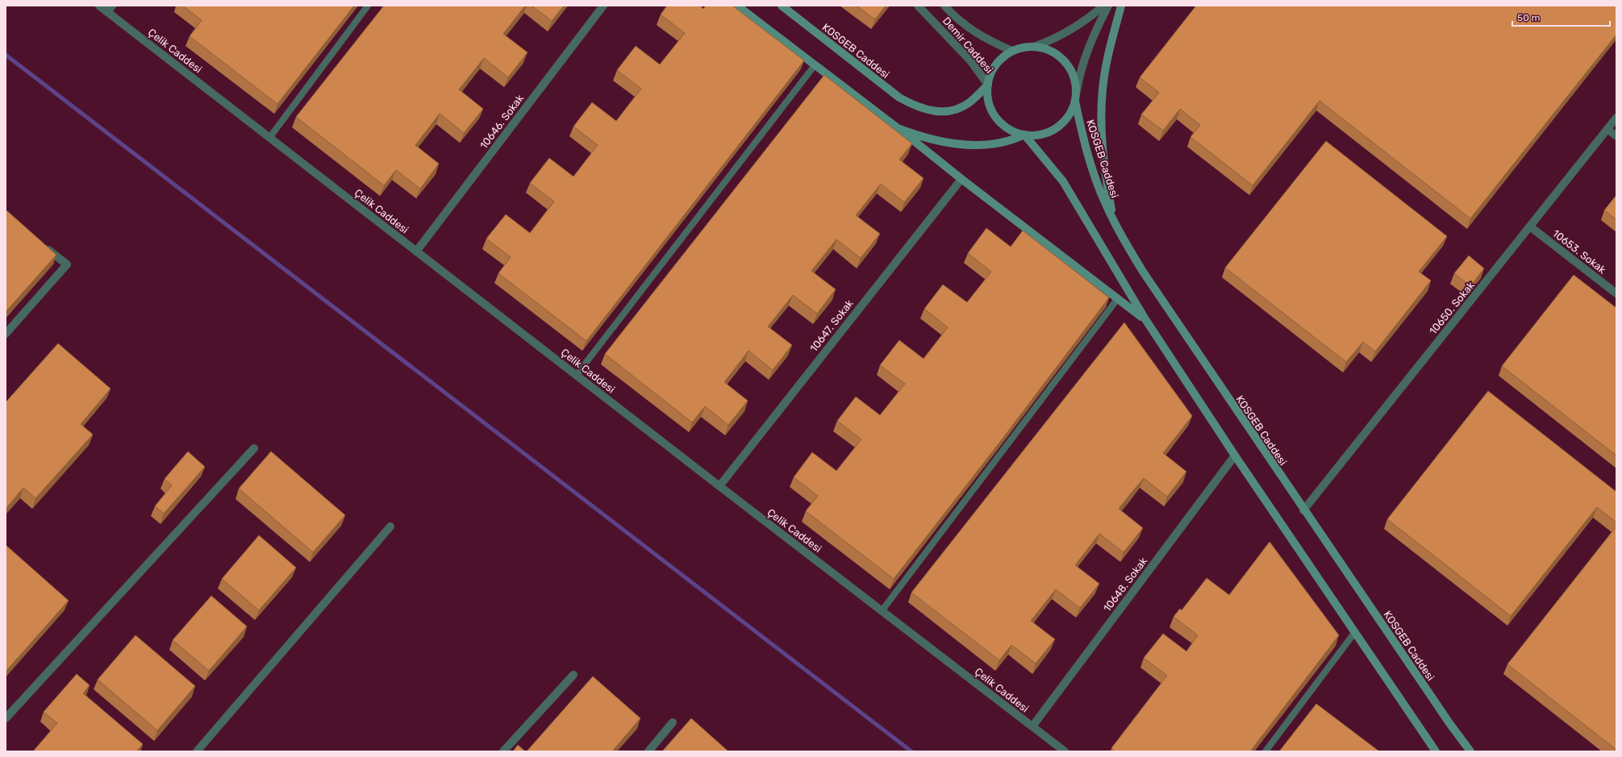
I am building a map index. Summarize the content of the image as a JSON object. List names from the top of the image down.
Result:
{
  "streets": {
    "main road": ["KOSGEB Caddesi"],
    "street": [
      "Demir Caddesi",
      "Çelik Caddesi",
      "10646. Sokak",
      "10653. Sokak",
      "10650. Sokak",
      "10647. Sokak",
      "10648. Sokak"
    ]
  },
  "crossings": [
    ["Demir Caddesi", "KOSGEB Caddesi"],
    ["Çelik Caddesi", "10646. Sokak"],
    ["Çelik Caddesi", "10647. Sokak"],
    ["Çelik Caddesi", "10648. Sokak"],
    ["KOSGEB Caddesi", "10650. Sokak"],
    ["10653. Sokak", "10650. Sokak"]
  ],
  "scale_bar": "50 m"
}
